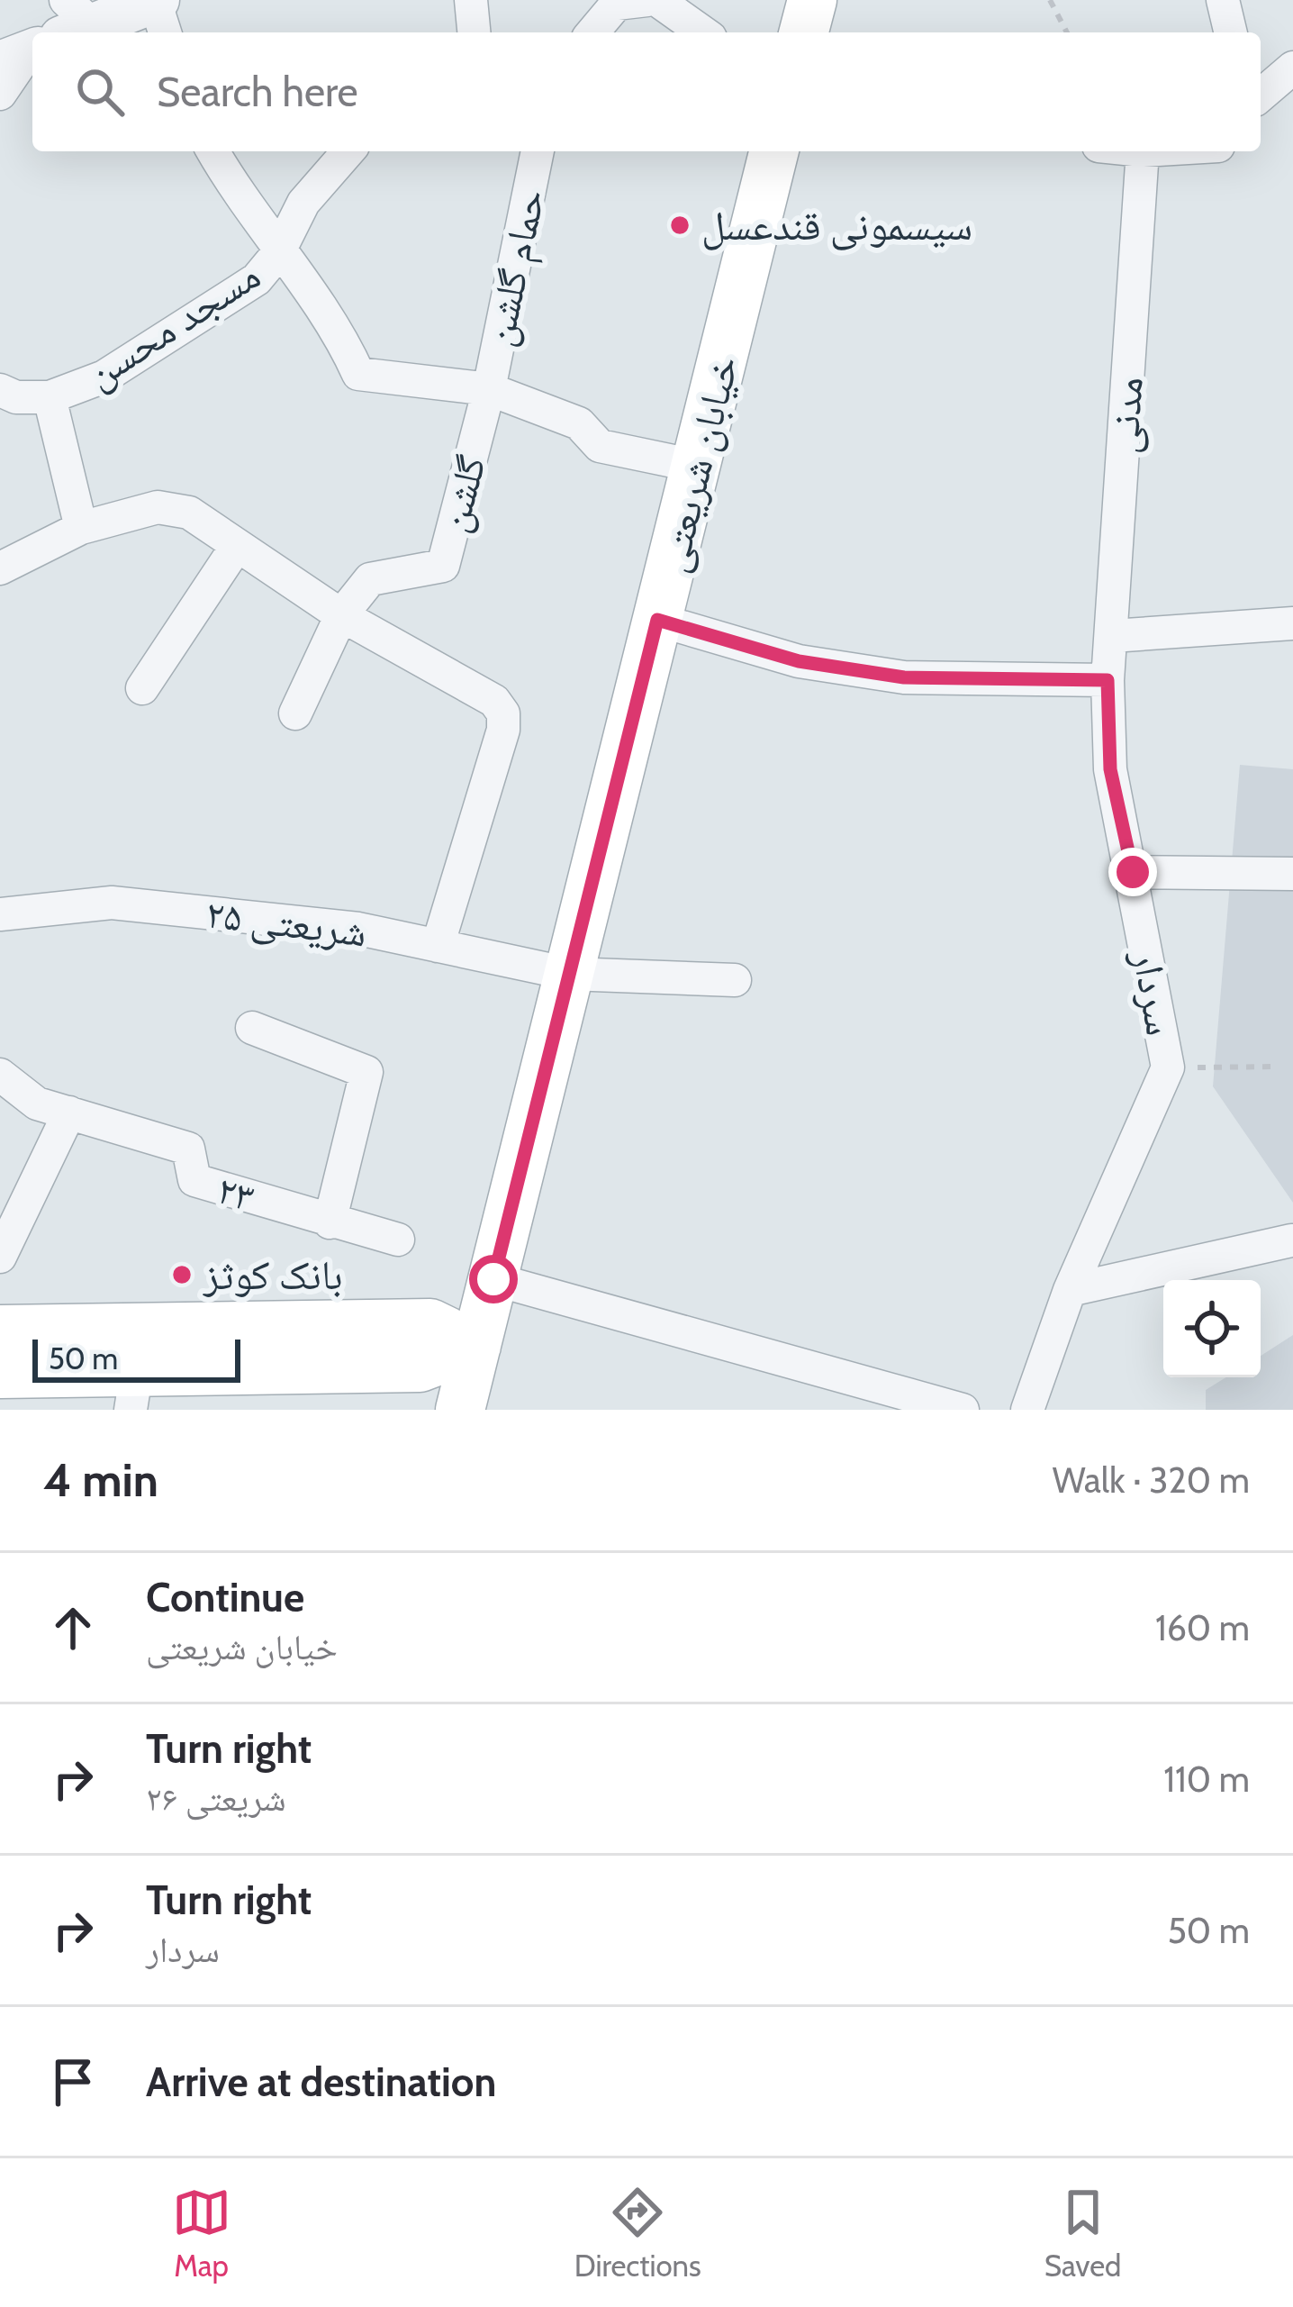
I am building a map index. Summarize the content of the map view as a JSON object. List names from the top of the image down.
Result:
{
  "streets": {
    "main road": ["خیابان شریعتی"],
    "street": [
      "حمام گلشن",
      "مسجد محسن",
      "مدنی",
      "گلشن",
      "شریعتی ۲۵",
      "سردار",
      "۲۳"
    ]
  },
  "crossings": [
    ["حمام گلشن", "گلشن"],
    ["مدنی", "سردار"],
    ["خیابان شریعتی", "شریعتی ۲۵"]
  ],
  "places": ["سیسمونی قندعسل", "بانک کوثز"],
  "scale_bar": "50 m",
  "page": {
    "search": "Search here",
    "scale": "50 m",
    "heading": ["4 min", "Walk · 320 m"],
    "list": [
      ["Continue", "خیابان شریعتی", "160 m"],
      ["Turn right", "شریعتی ۲۶", "110 m"],
      ["Turn right", "سردار", "50 m"],
      "Arrive at destination"
    ],
    "nav": ["Map", "Directions", "Saved"]
  }
}
